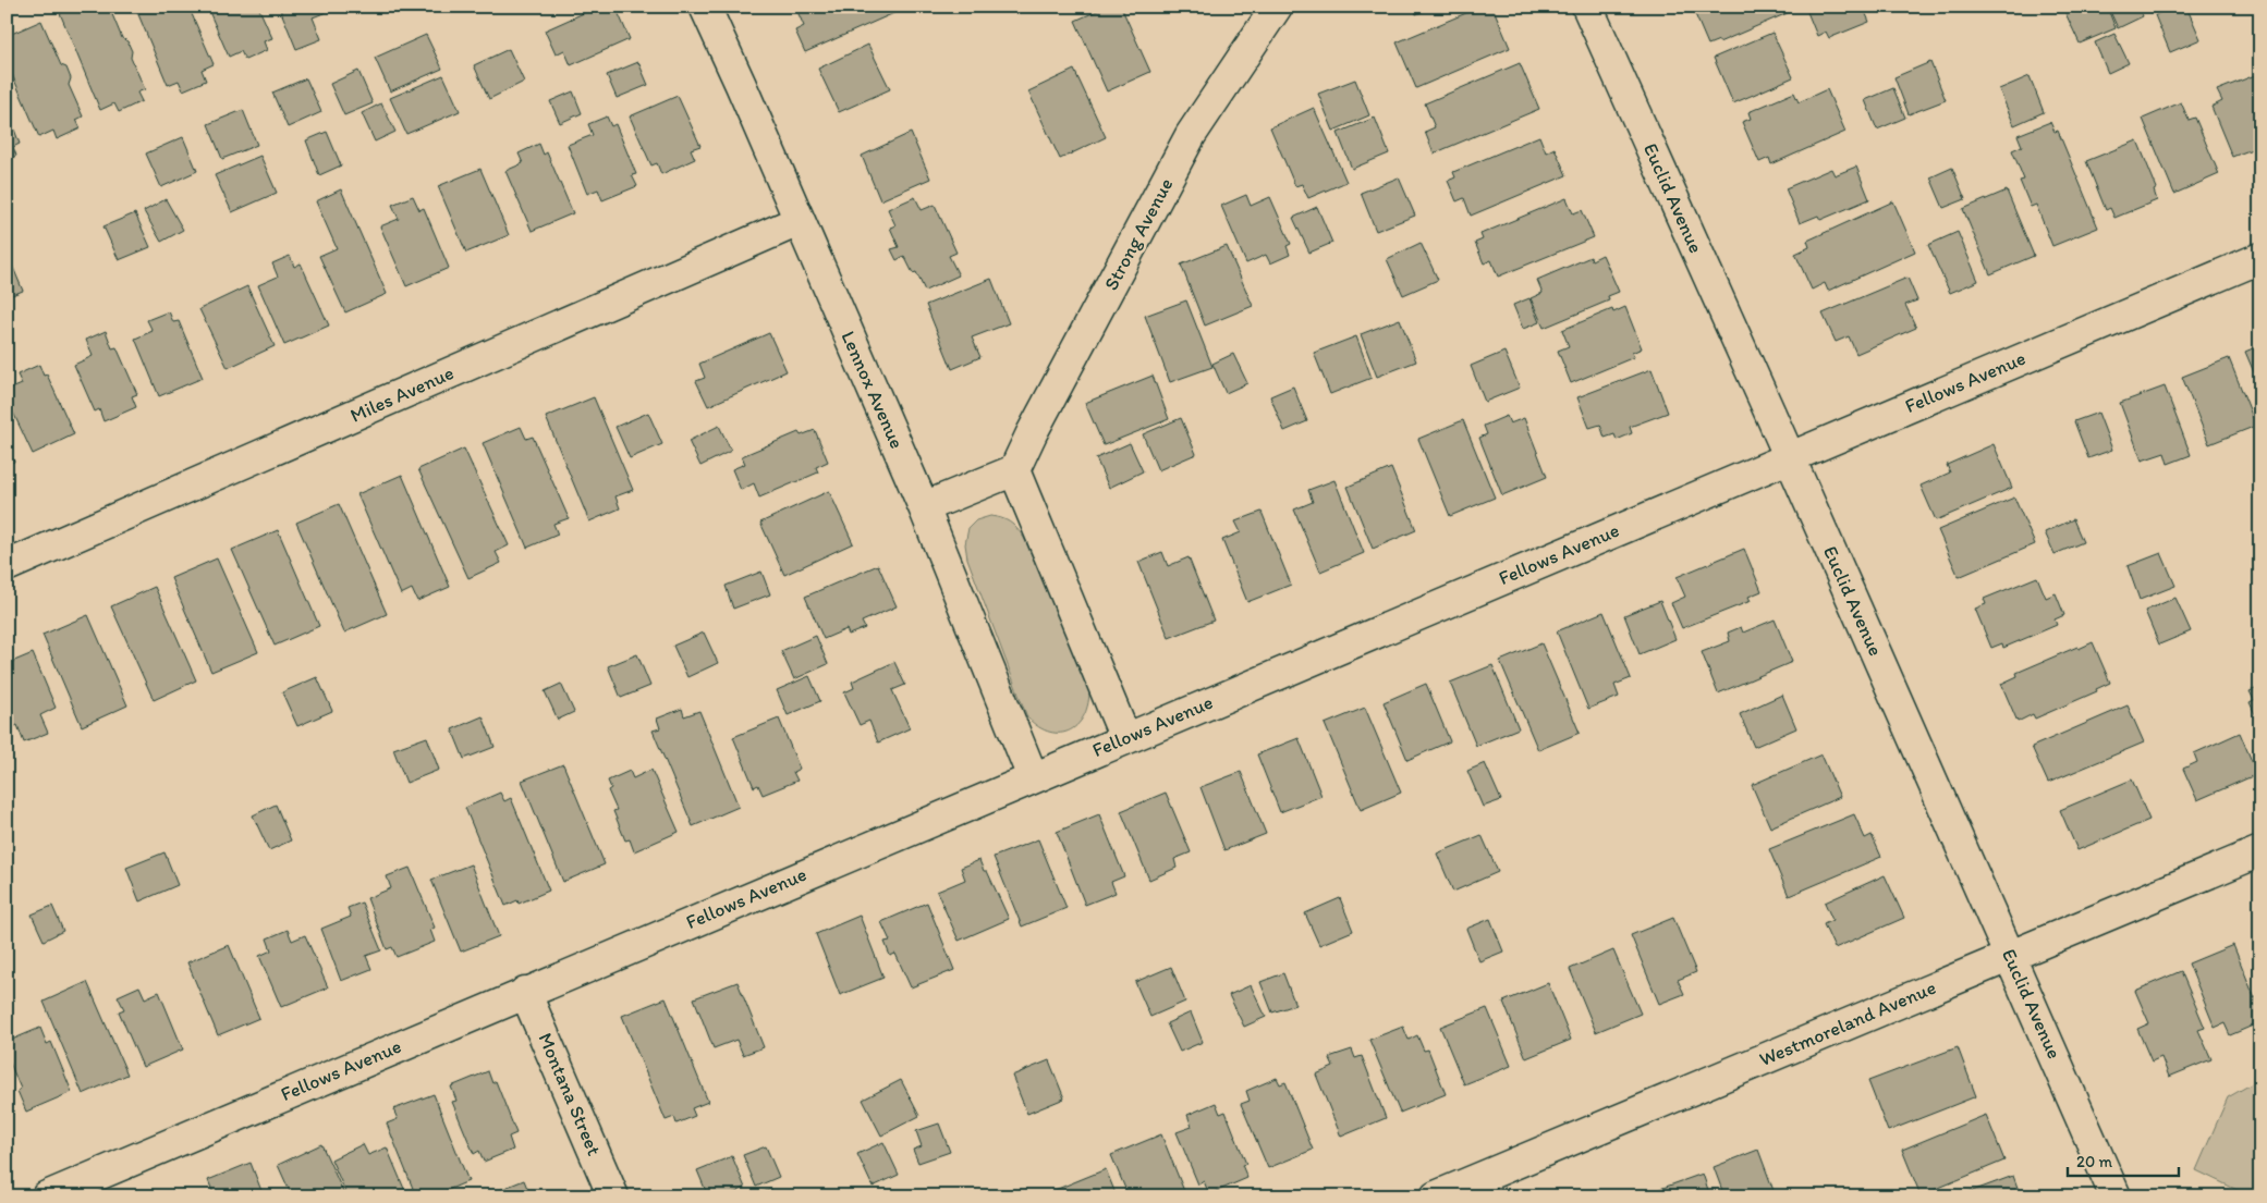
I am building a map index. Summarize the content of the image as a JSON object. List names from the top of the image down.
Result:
{
  "streets": {
    "street": [
      "Euclid Avenue",
      "Strong Avenue",
      "Fellows Avenue",
      "Lennox Avenue",
      "Miles Avenue",
      "Westmoreland Avenue",
      "Montana Street"
    ]
  },
  "crossings": [
    ["Euclid Avenue", "Fellows Avenue"],
    ["Euclid Avenue", "Westmoreland Avenue"],
    ["Fellows Avenue", "Lennox Avenue"],
    ["Fellows Avenue", "Montana Street"],
    ["Lennox Avenue", "Miles Avenue"]
  ],
  "scale_bar": "20 m"
}
